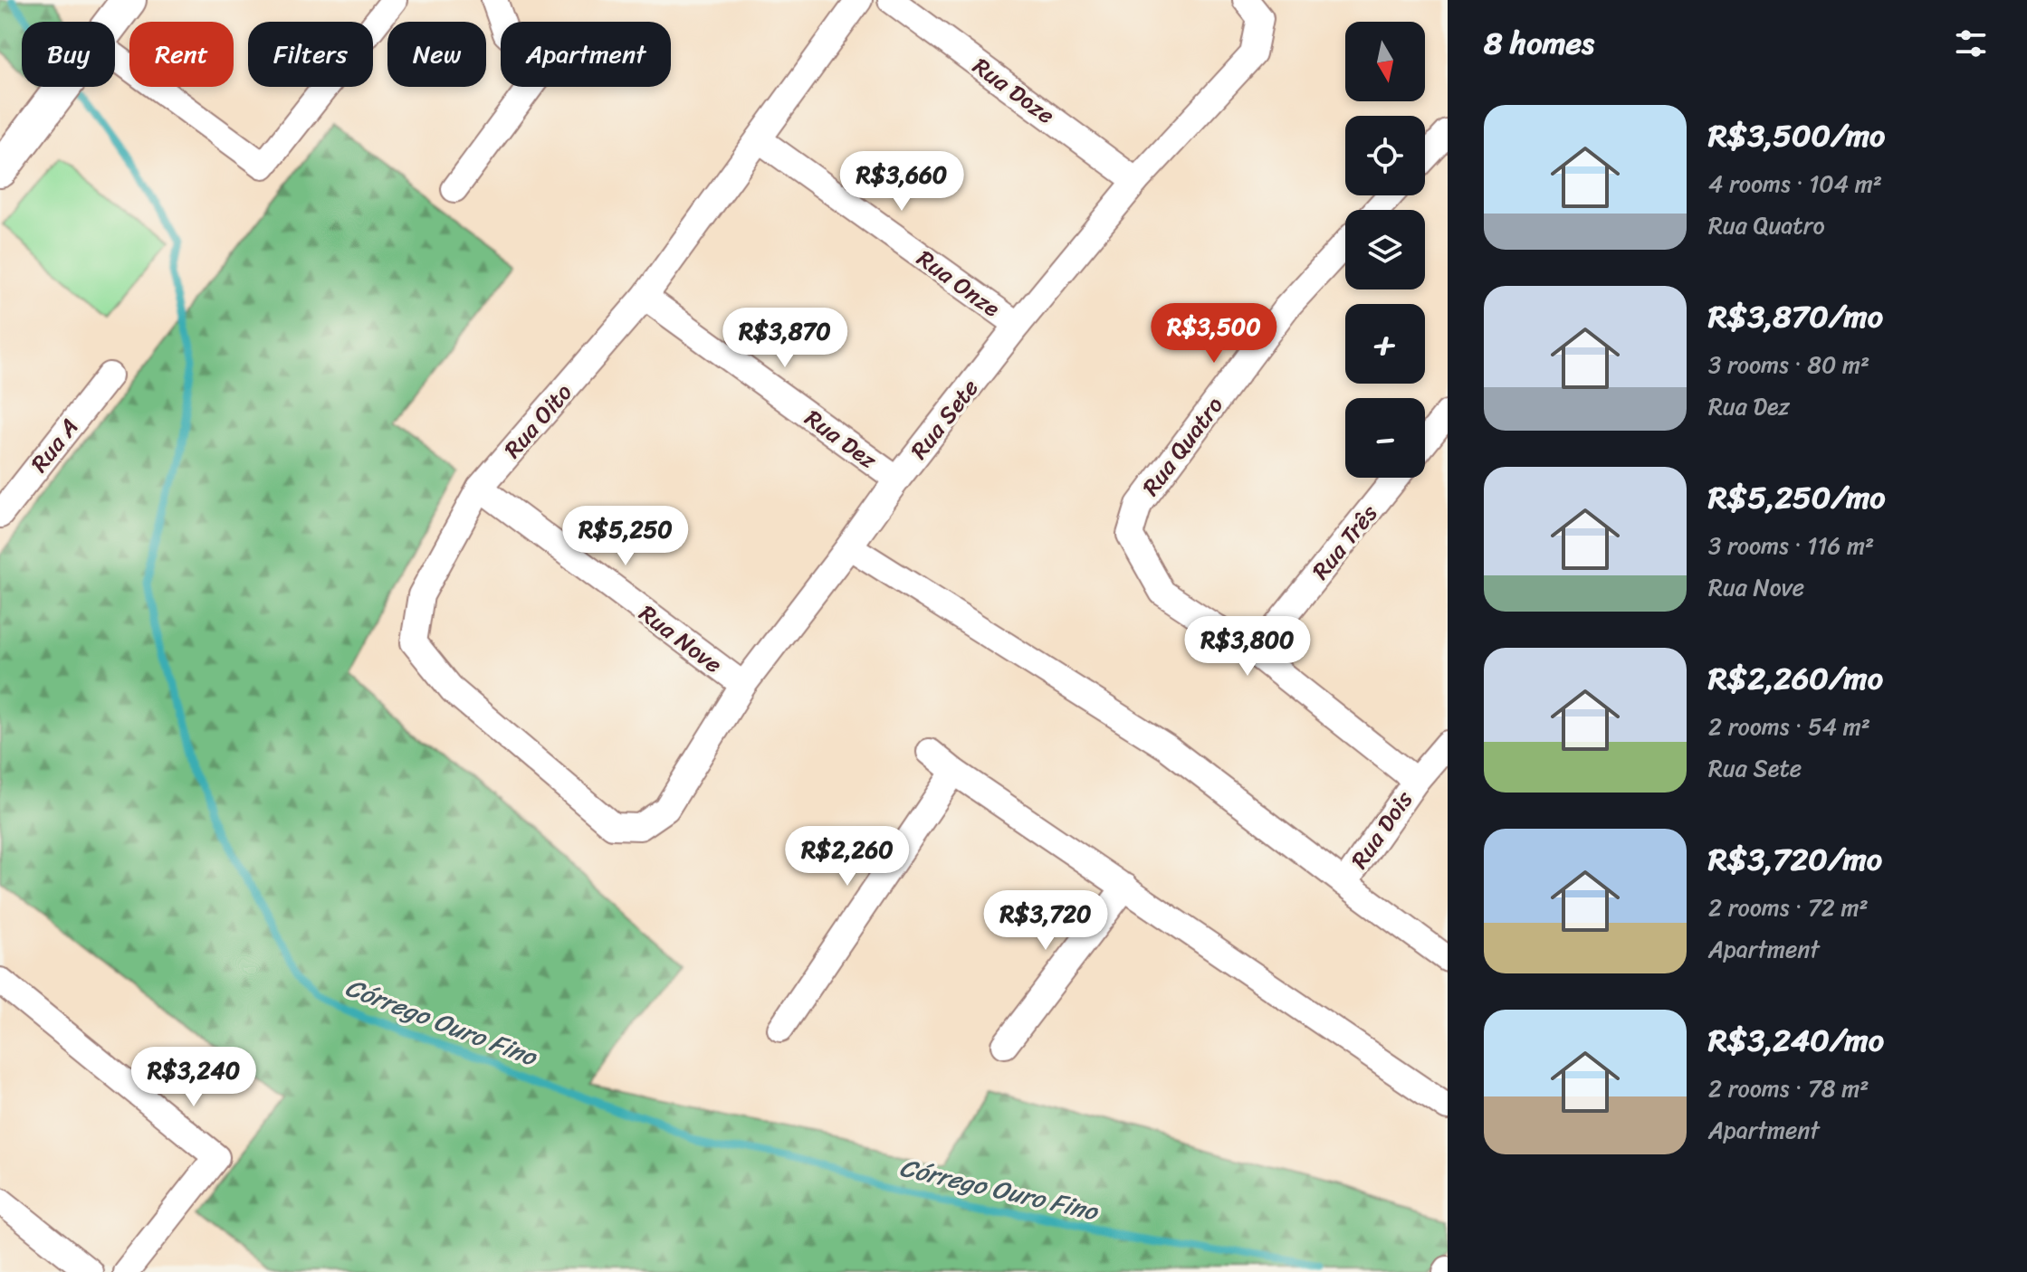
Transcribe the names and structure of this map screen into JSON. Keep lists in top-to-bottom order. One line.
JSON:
{"streets":{"street":["Rua Doze","Rua Onze","Rua Sete","Rua Oito","Rua Dez","Rua A","Rua Quatro","Rua Três","Rua Nove","Rua Dois"]},"crossings":[["Rua Doze","Rua Sete"],["Rua Onze","Rua Sete"],["Rua Onze","Rua Oito"],["Rua Sete","Rua Oito"],["Rua Sete","Rua Dez"],["Rua Sete","Rua Nove"],["Rua Oito","Rua Dez"],["Rua Oito","Rua Nove"],["Rua Quatro","Rua Três"]],"water":["Córrego Ouro Fino"],"north":"bottom","page":{"heading":"8 homes","map_buttons":["+","−"],"chip":["Buy","Rent","Filters","New","Apartment"],"list":[{"name":"R$3,500/mo","note":"4 rooms · 104 m² · Rua Quatro"},{"name":"R$3,870/mo","note":"3 rooms · 80 m² · Rua Dez"},{"name":"R$5,250/mo","note":"3 rooms · 116 m² · Rua Nove"},{"name":"R$2,260/mo","note":"2 rooms · 54 m² · Rua Sete"},{"name":"R$3,720/mo","note":"2 rooms · 72 m² · Apartment"},{"name":"R$3,240/mo","note":"2 rooms · 78 m² · Apartment"}],"price":["R$3,660","R$3,500","R$3,870","R$5,250","R$3,800","R$2,260","R$3,720","R$3,240"]}}
